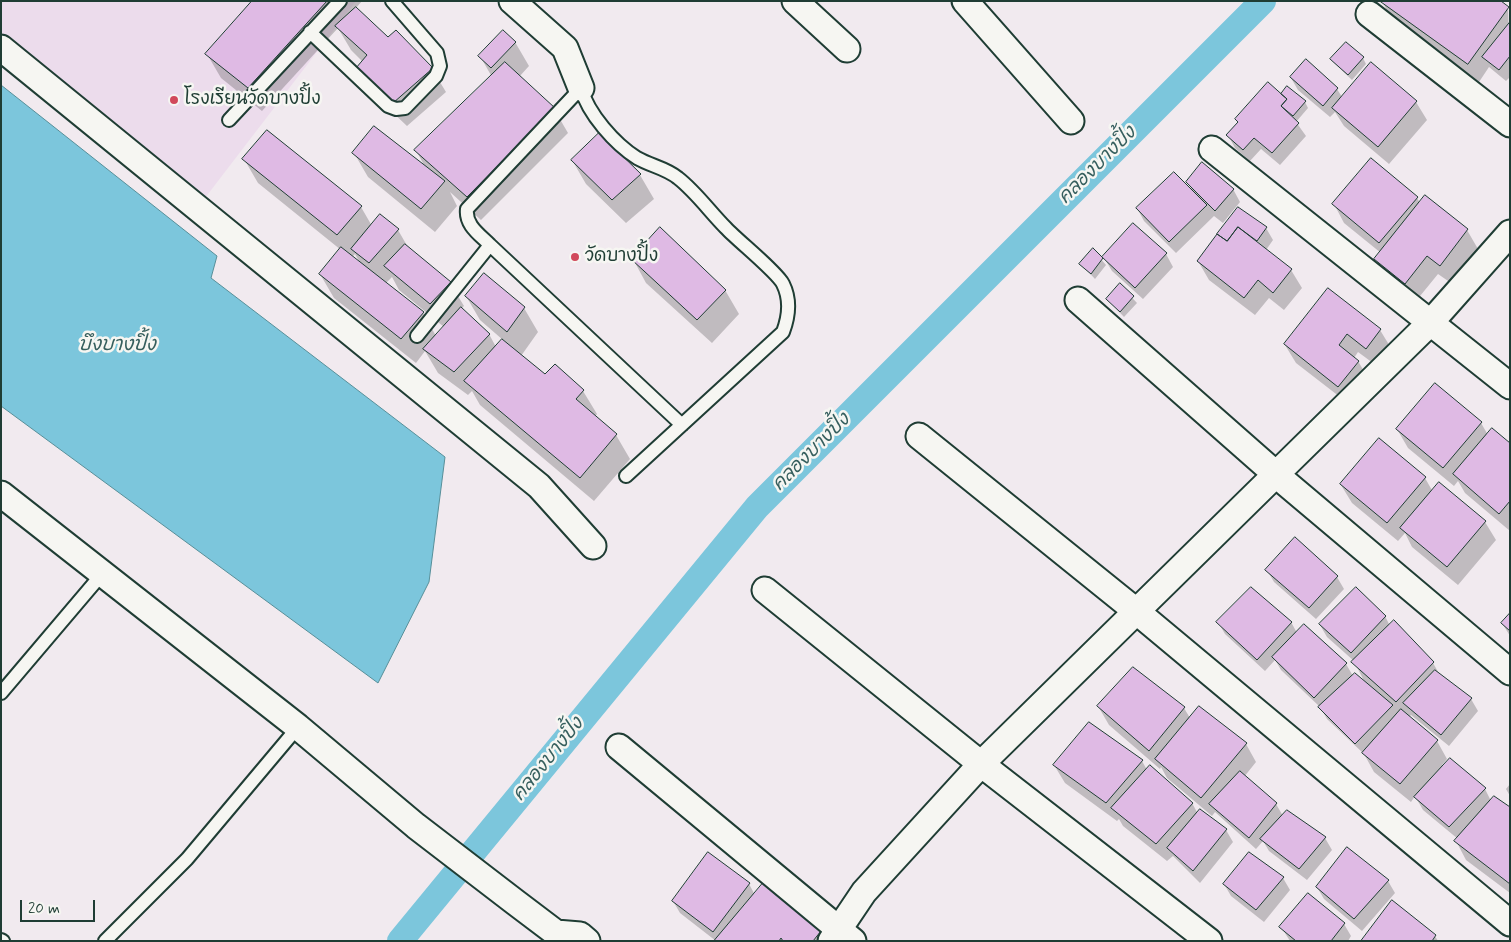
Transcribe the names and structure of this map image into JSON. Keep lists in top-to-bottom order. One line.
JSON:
{"water":["คลองบางปิ้ง","บึงบางปิ้ง"],"places":["โรงเรียนวัดบางปิ้ง","วัดบางปิ้ง"],"scale_bar":"20 m"}
